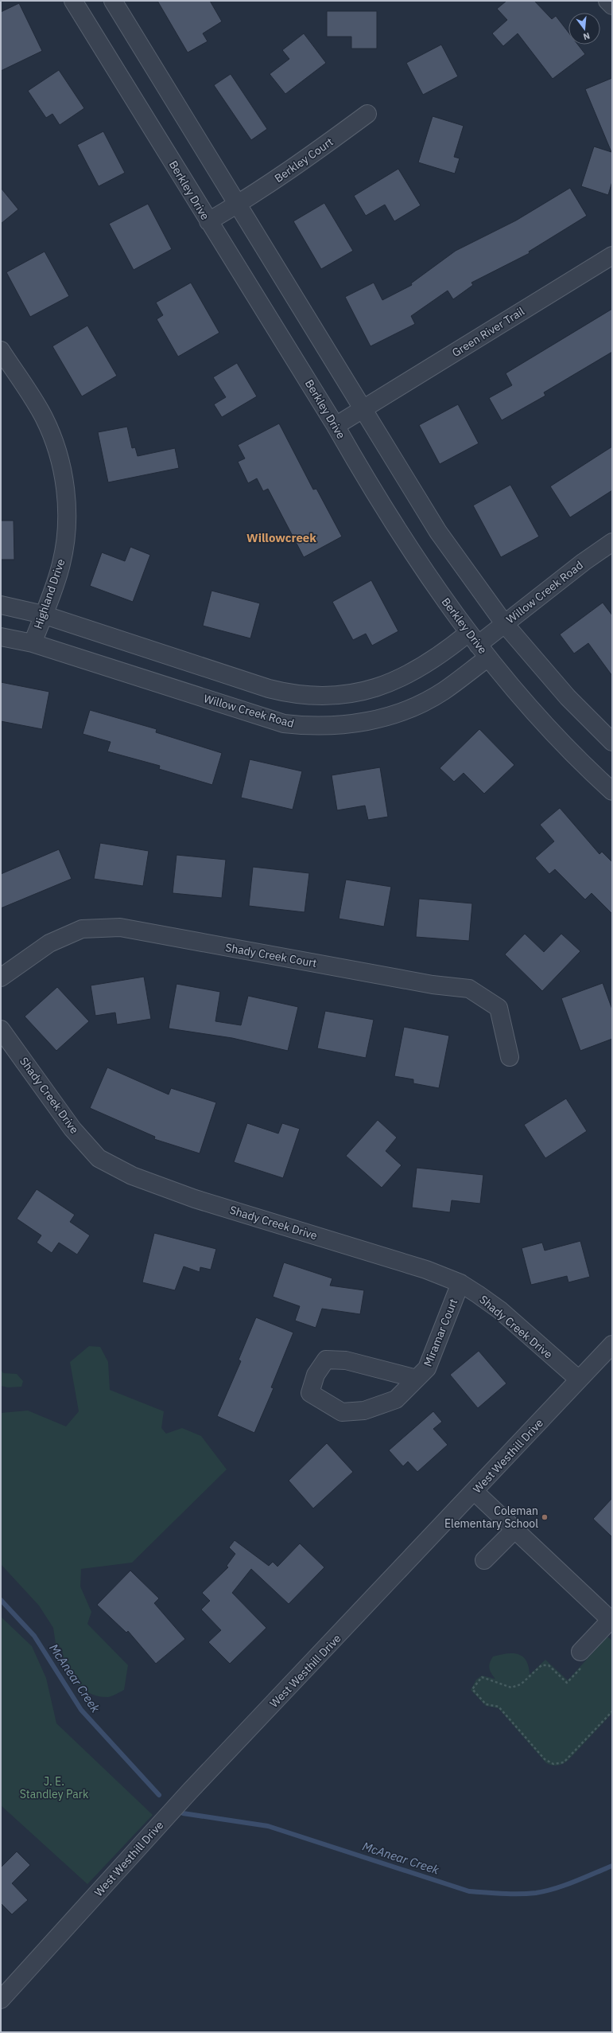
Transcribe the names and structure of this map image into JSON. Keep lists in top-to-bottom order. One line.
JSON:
{"streets":{"street":["Berkley Court","Berkley Drive","Green River Trail","Willow Creek Road","Highland Drive","Shady Creek Court","Shady Creek Drive","Miramar Court","West Westhill Drive"]},"crossings":[["Berkley Court","Berkley Drive"],["Berkley Drive","Green River Trail"],["Berkley Drive","Willow Creek Road"],["Willow Creek Road","Highland Drive"],["Shady Creek Drive","Miramar Court"],["Shady Creek Drive","West Westhill Drive"]],"districts":["Willowcreek"],"water":["McAnear Creek"],"parks":["J. E. Standley Park"],"places":["Coleman Elementary School"],"north":"bottom"}
